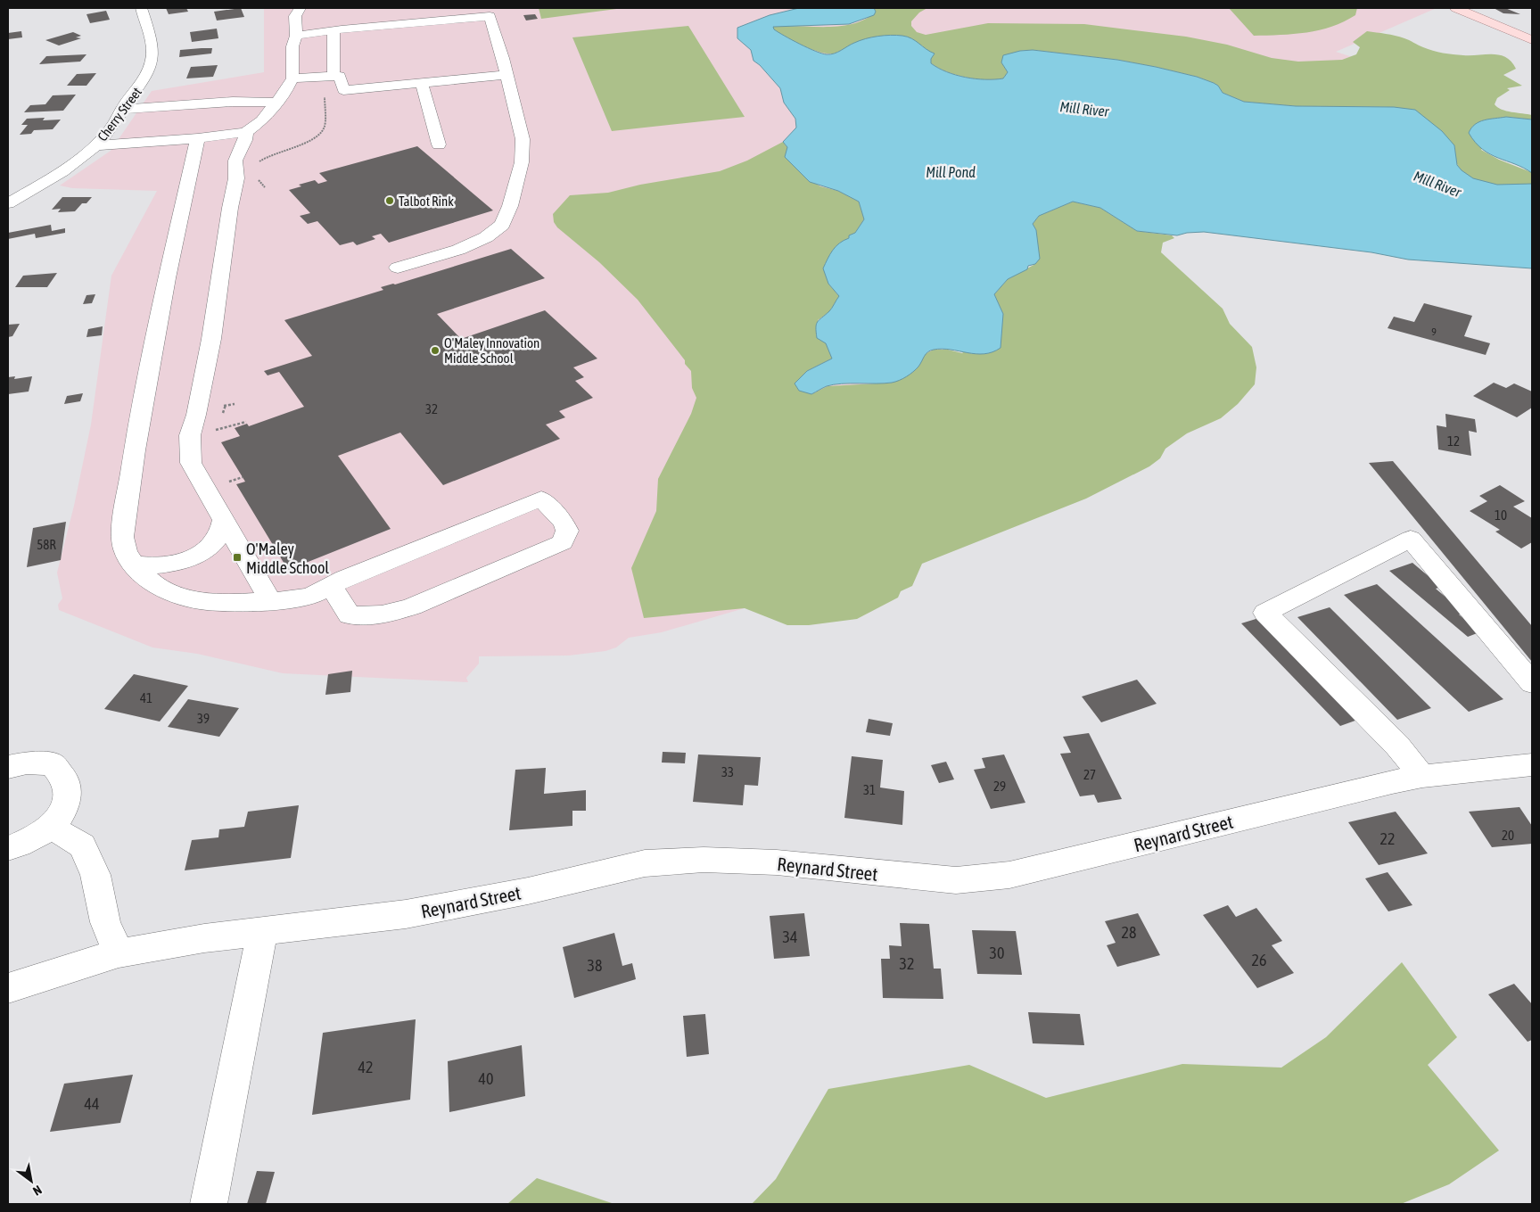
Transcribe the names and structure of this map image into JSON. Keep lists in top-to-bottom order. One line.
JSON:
{"streets":{"street":["Cherry Street","Reynard Street"]},"water":["Mill River","Mill Pond"],"places":{"other":["Talbot Rink","O'Maley Innovation Middle School"],"transit":["O'Maley Middle School"]},"house_numbers":["9","32","12","10","58R","41","39","33","27","29","31","20","22","28","34","30","26","32","38","42","40","44"],"north":"bottom right"}
